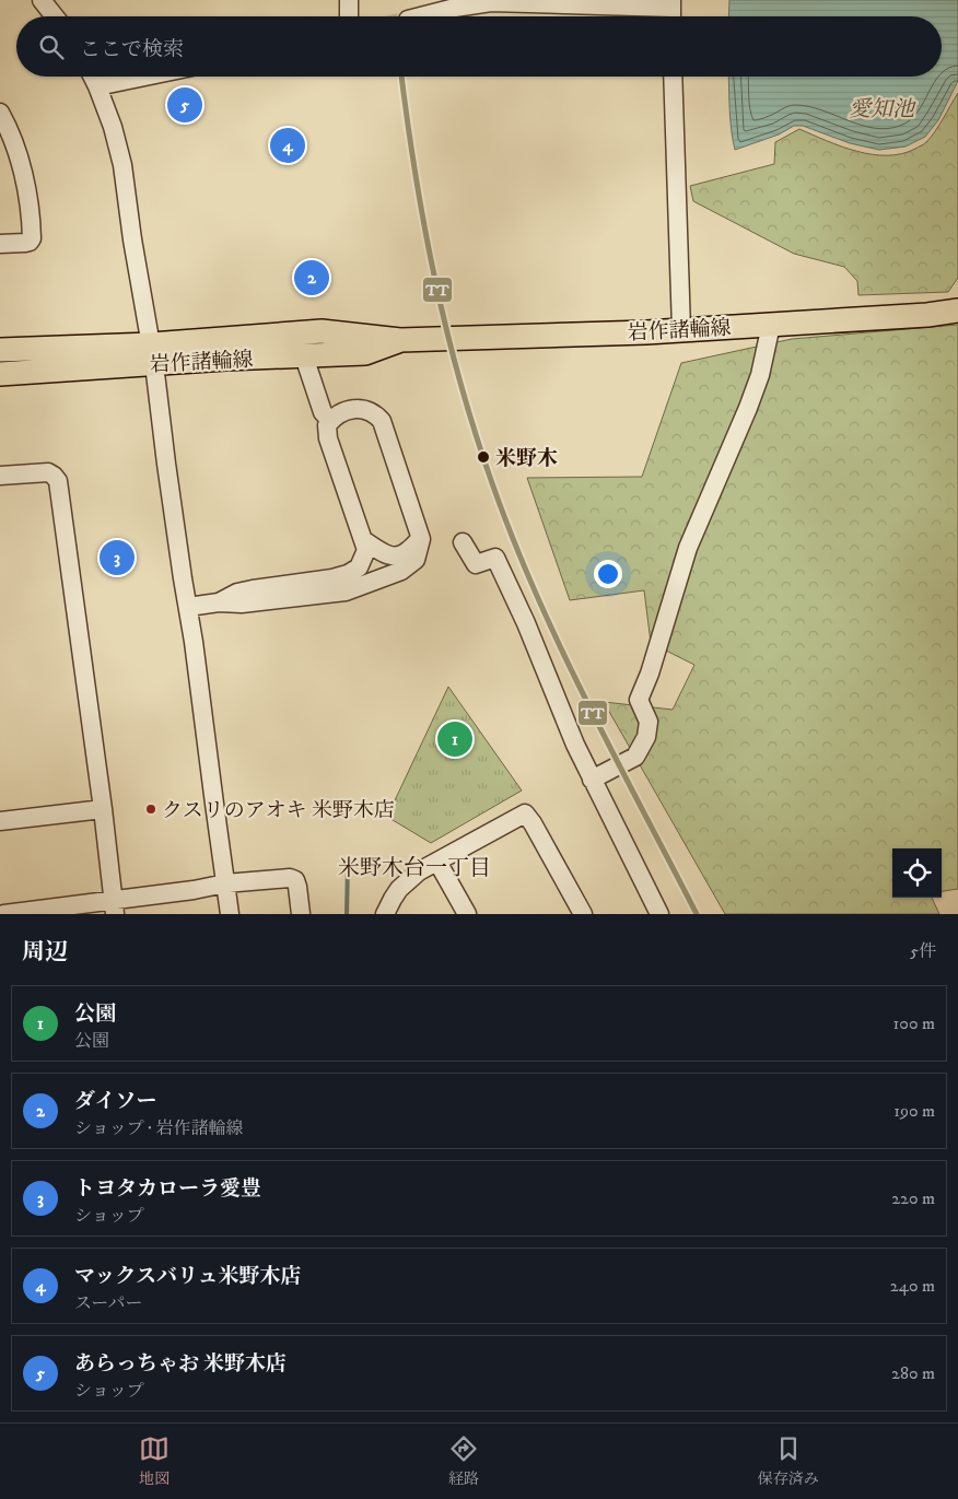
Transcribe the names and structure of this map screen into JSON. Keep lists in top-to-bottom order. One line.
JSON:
{"streets":{"main road":["岩作諸輪線"]},"districts":["米野木台一丁目"],"water":["愛知池"],"places":["米野木","クスリのアオキ 米野木店"],"lines":["transit line TT"],"page":{"search":"ここで検索","pins":["5","4","2","3","1"],"heading":["周辺","5件"],"list":[{"mark":"1","name":"公園","note":"公園","value":"100 m"},{"mark":"2","name":"ダイソー","note":"ショップ · 岩作諸輪線","value":"190 m"},{"mark":"3","name":"トヨタカローラ愛豊","note":"ショップ","value":"220 m"},{"mark":"4","name":"マックスバリュ米野木店","note":"スーパー","value":"240 m"},{"mark":"5","name":"あらっちゃお 米野木店","note":"ショップ","value":"280 m"}],"nav":["地図","経路","保存済み"]}}
